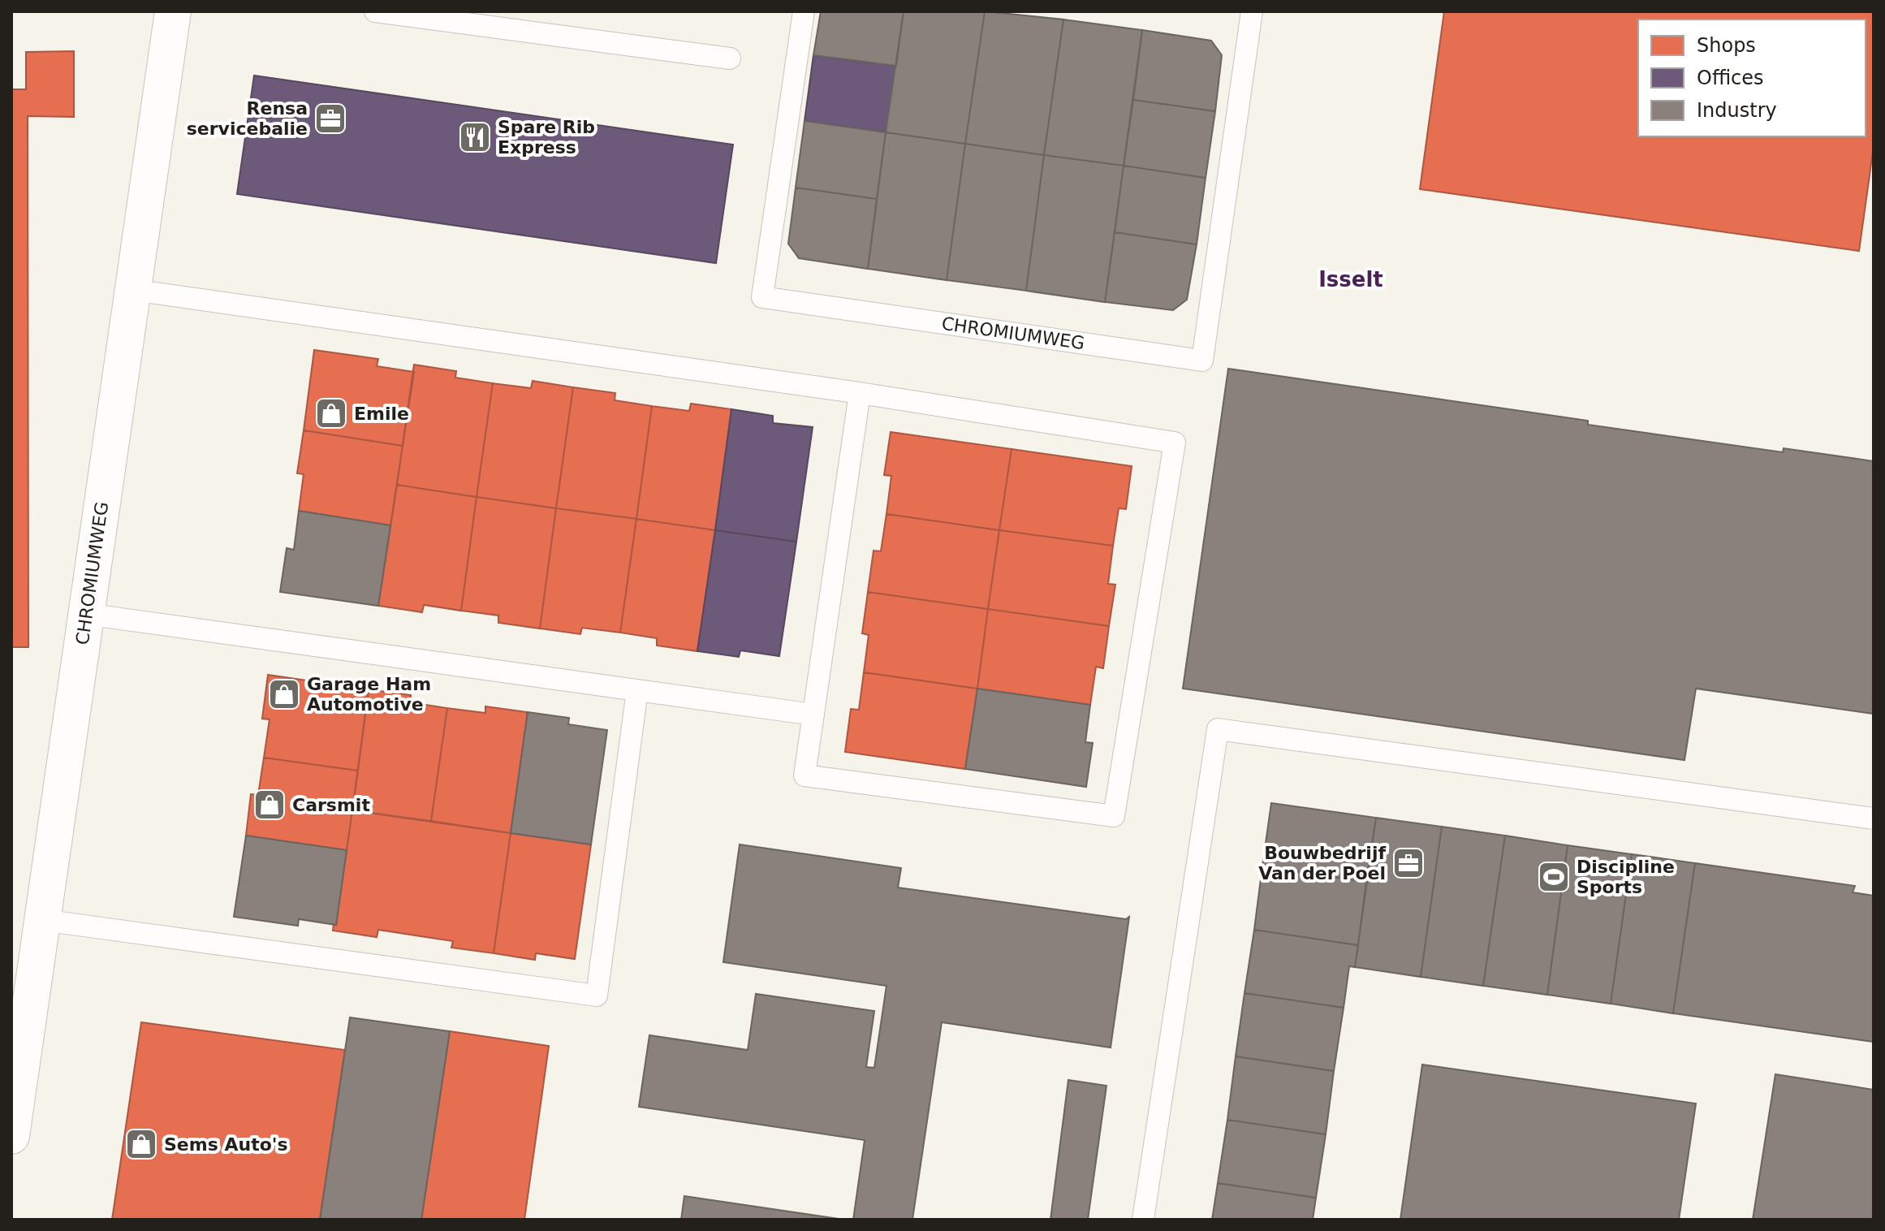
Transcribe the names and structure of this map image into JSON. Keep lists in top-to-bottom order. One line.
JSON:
{"streets":{"street":["CHROMIUMWEG"]},"districts":["Isselt"],"places":{"office":["Rensa servicebalie","Bouwbedrijf Van der Poel"],"restaurant":["Spare Rib Express"],"shop":["Emile","Garage Ham Automotive","Carsmit","Sems Auto's"],"sports":["Discipline Sports"]},"legend":["Shops","Offices","Industry"]}
